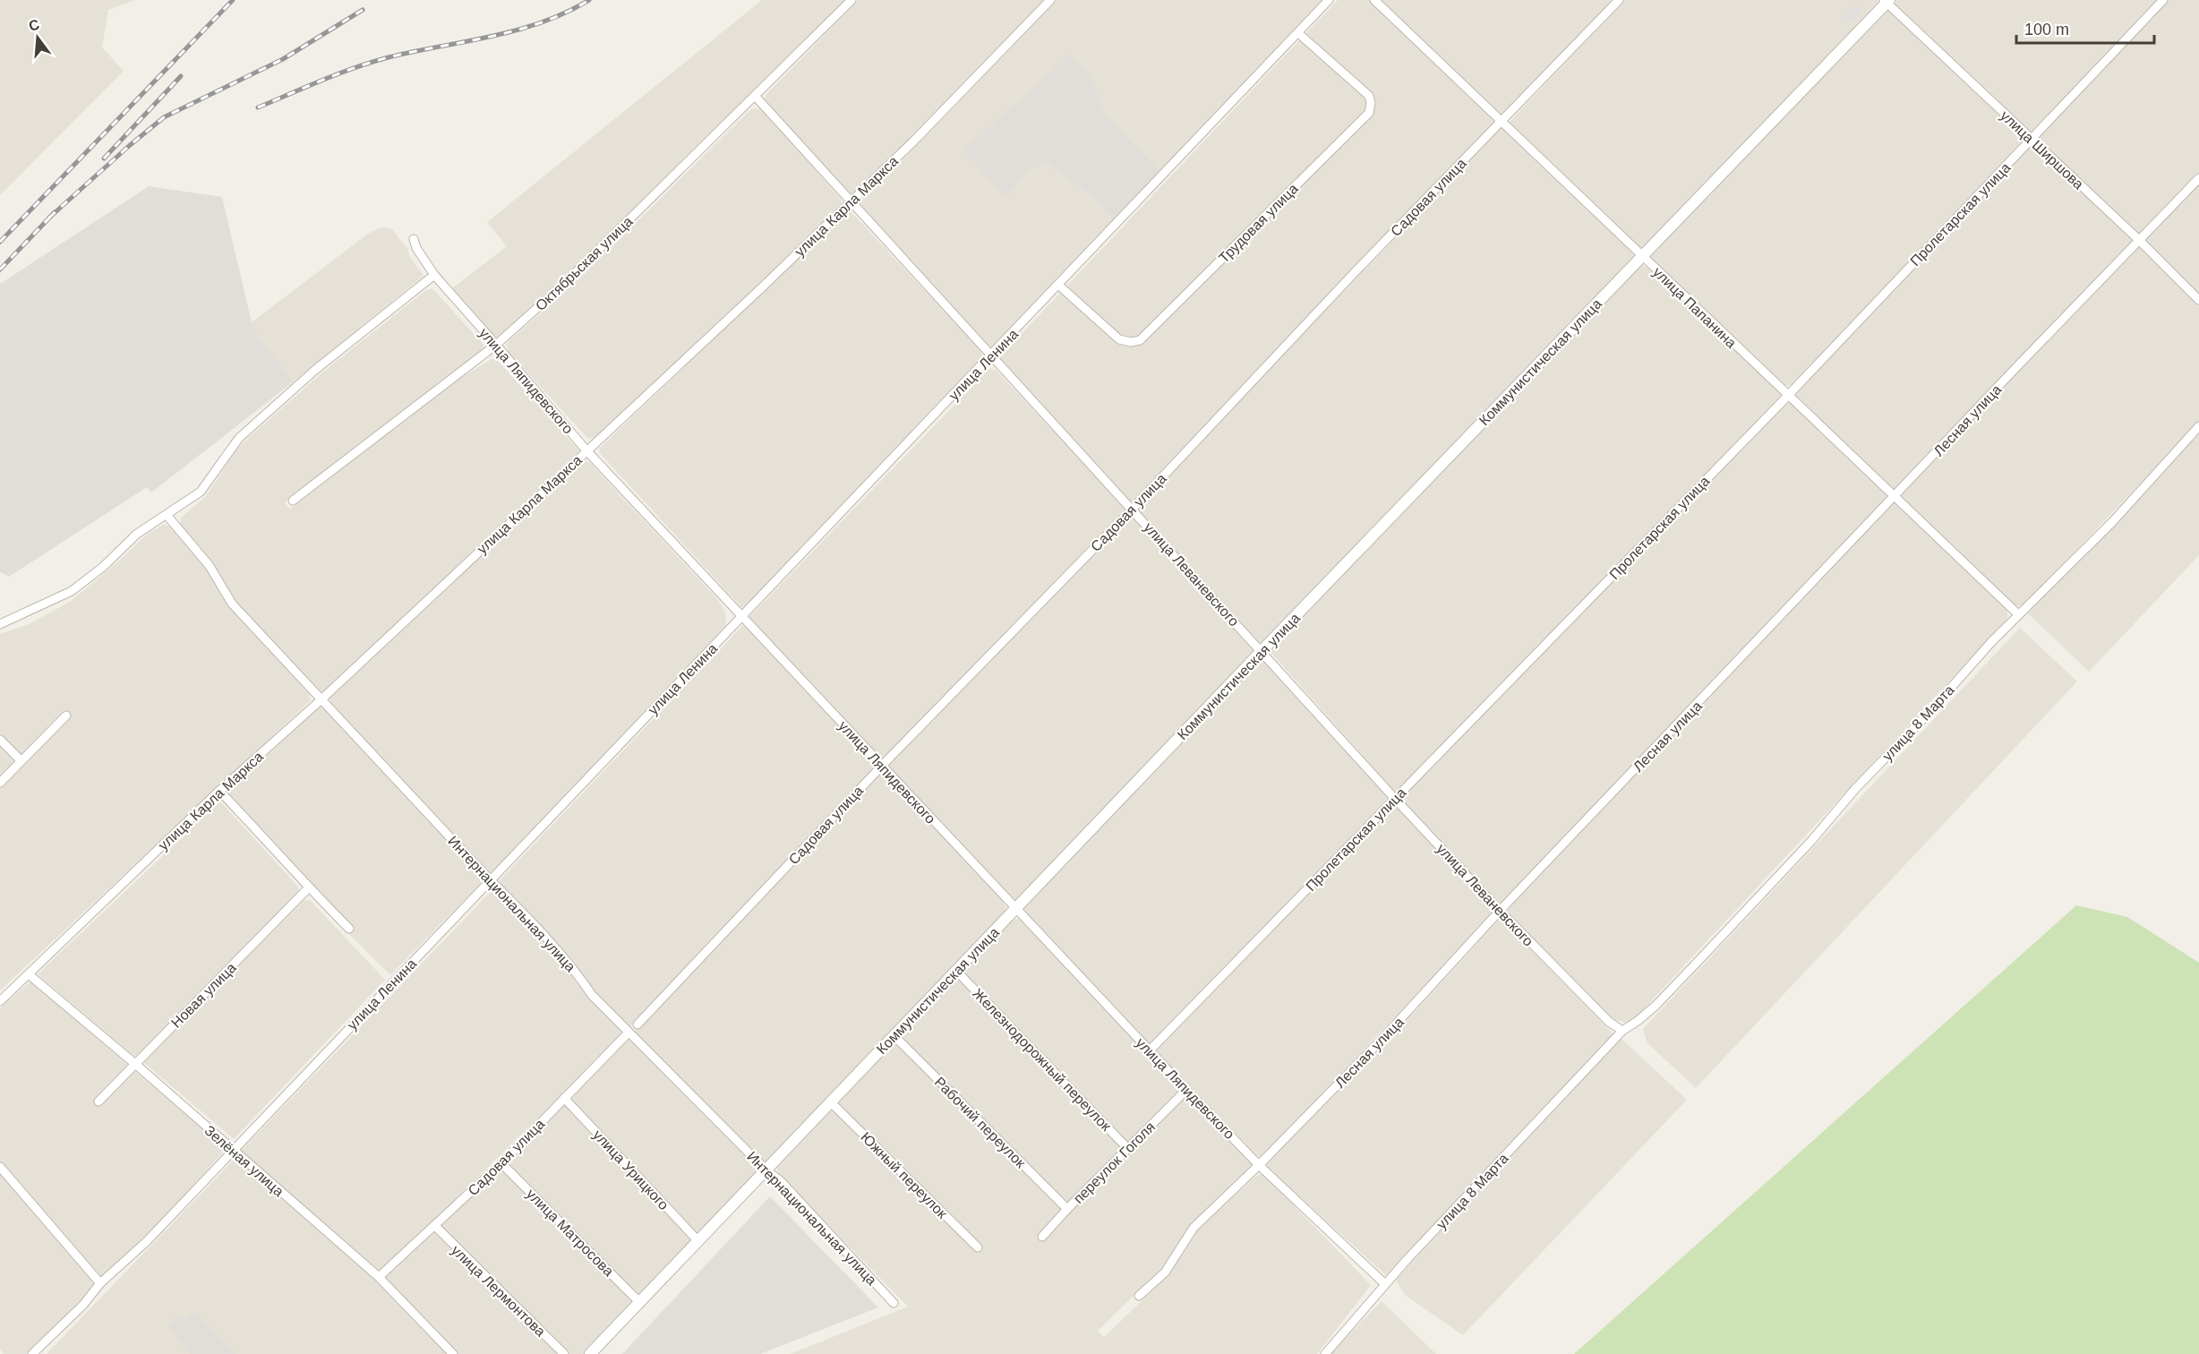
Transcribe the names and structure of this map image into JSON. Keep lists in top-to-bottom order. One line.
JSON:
{"streets":{"street":["улица Ширшова","Садовая улица","улица Карла Маркса","Пролетарская улица","Трудовая улица","Октябрьская улица","улица Папанина","Коммунистическая улица","улица Ленина","улица Ляпидевского","Лесная улица","улица Леваневского","улица 8 Марта","Интернациональная улица","Новая улица","Железнодорожный переулок","Рабочий переулок","Зелёная улица","переулок Гоголя","улица Урицкого","Южный переулок","улица Матросова","улица Лермонтова"]},"crossings":[["улица Ширшова","Пролетарская улица"],["улица Ширшова","Коммунистическая улица"],["улица Ширшова","Лесная улица"],["Садовая улица","улица Папанина"],["Садовая улица","улица Ляпидевского"],["Садовая улица","улица Леваневского"],["Садовая улица","Интернациональная улица"],["Садовая улица","Зелёная улица"],["Садовая улица","улица Урицкого"],["Садовая улица","улица Матросова"],["Садовая улица","улица Лермонтова"],["улица Карла Маркса","улица Ляпидевского"],["улица Карла Маркса","улица Леваневского"],["улица Карла Маркса","Интернациональная улица"],["улица Карла Маркса","Зелёная улица"],["Пролетарская улица","улица Папанина"],["Пролетарская улица","улица Ляпидевского"],["Пролетарская улица","улица Леваневского"],["Трудовая улица","улица Ленина"],["Октябрьская улица","улица Ляпидевского"],["Октябрьская улица","улица Леваневского"],["улица Папанина","Коммунистическая улица"],["улица Папанина","Лесная улица"],["улица Папанина","улица 8 Марта"],["Коммунистическая улица","улица Ляпидевского"],["Коммунистическая улица","улица Леваневского"],["Коммунистическая улица","Интернациональная улица"],["Коммунистическая улица","Железнодорожный переулок"],["Коммунистическая улица","Рабочий переулок"],["Коммунистическая улица","улица Урицкого"],["Коммунистическая улица","Южный переулок"],["Коммунистическая улица","улица Матросова"],["улица Ленина","улица Ляпидевского"],["улица Ленина","улица Леваневского"],["улица Ленина","Интернациональная улица"],["улица Ленина","Зелёная улица"],["улица Ляпидевского","Лесная улица"],["улица Ляпидевского","улица 8 Марта"],["улица Ляпидевского","переулок Гоголя"],["Лесная улица","улица Леваневского"],["улица Леваневского","улица 8 Марта"],["Новая улица","Зелёная улица"],["Железнодорожный переулок","переулок Гоголя"],["Рабочий переулок","переулок Гоголя"]],"scale_bar":"100 m","north":"top"}
